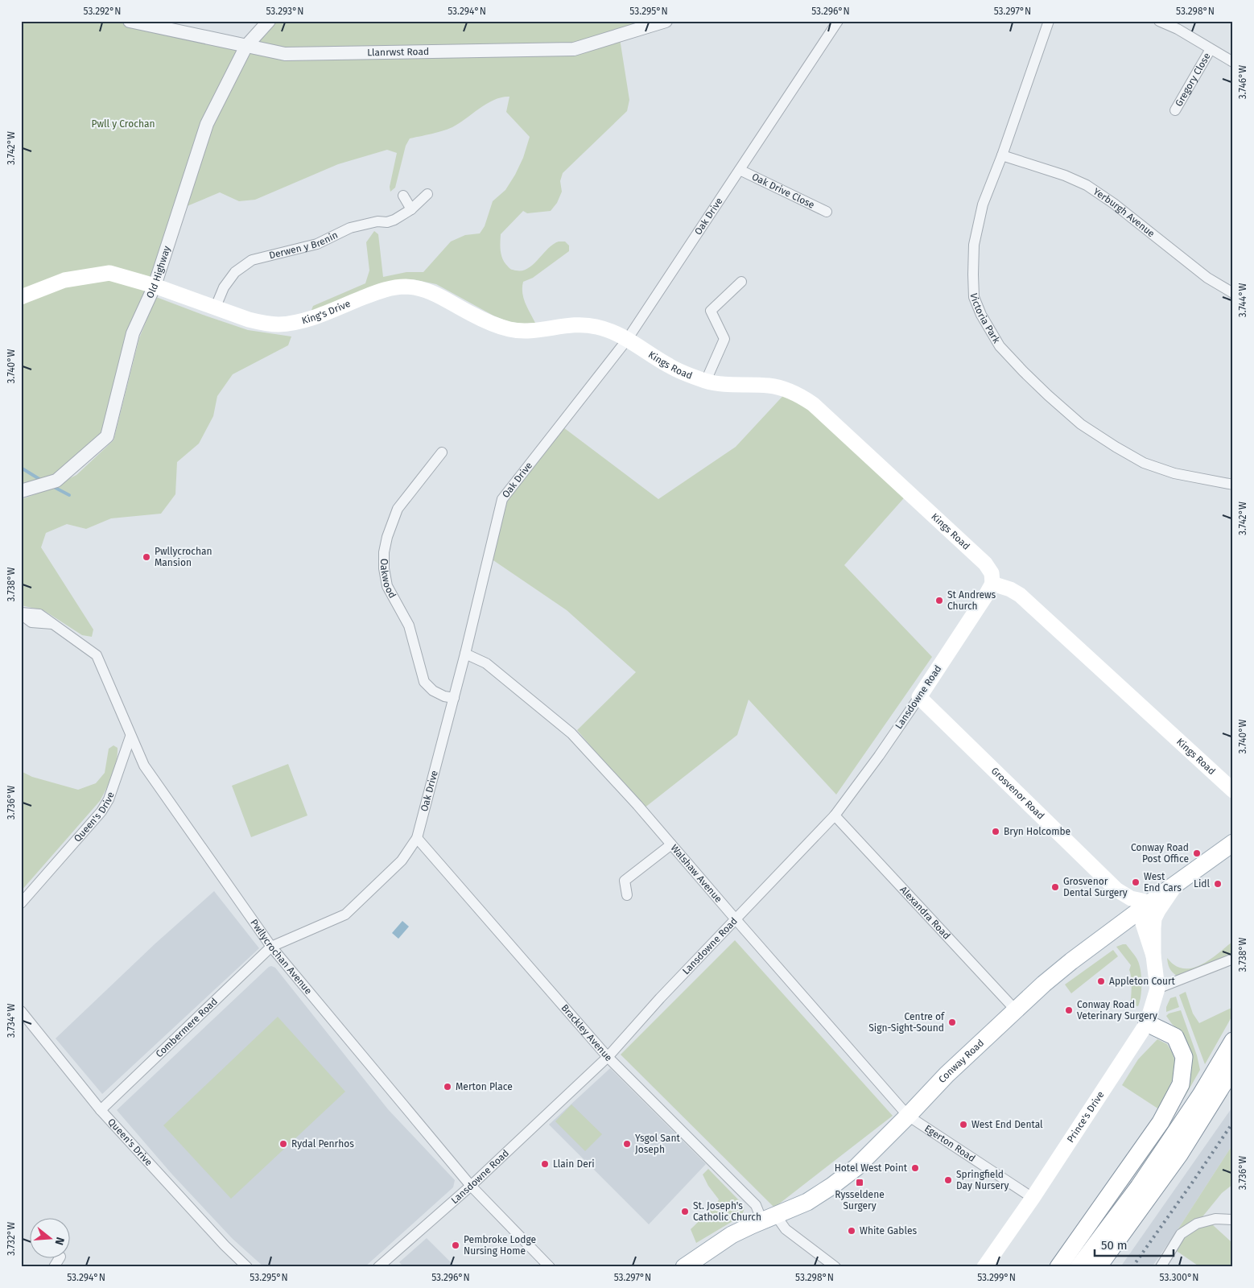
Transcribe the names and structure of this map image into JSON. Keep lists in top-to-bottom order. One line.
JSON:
{"streets":{"main road":["King's Drive","Kings Road","Lansdowne Road","Grosvenor Road","Conway Road","Prince's Drive"],"street":["Llanrwst Road","Gregory Close","Oak Drive Close","Yerburgh Avenue","Oak Drive","Derwen y Brenin","Old Highway","Victoria Park","Oakwood","Queen's Drive","Walshaw Avenue","Alexandra Road","Pwllycrochan Avenue","Combermere Road","Brackley Avenue","Egerton Road"]},"crossings":[["Llanrwst Road","Old Highway"],["Oak Drive Close","Oak Drive"],["Yerburgh Avenue","Victoria Park"],["Oak Drive","King's Drive"],["Oak Drive","Kings Road"],["Oak Drive","Oakwood"],["Oak Drive","Walshaw Avenue"],["Oak Drive","Pwllycrochan Avenue"],["Oak Drive","Combermere Road"],["Oak Drive","Brackley Avenue"],["Derwen y Brenin","King's Drive"],["Old Highway","King's Drive"],["King's Drive","Kings Road"],["Kings Road","Lansdowne Road"],["Lansdowne Road","Grosvenor Road"],["Lansdowne Road","Walshaw Avenue"],["Lansdowne Road","Alexandra Road"],["Lansdowne Road","Pwllycrochan Avenue"],["Lansdowne Road","Brackley Avenue"],["Grosvenor Road","Conway Road"],["Grosvenor Road","Prince's Drive"],["Queen's Drive","Pwllycrochan Avenue"],["Queen's Drive","Combermere Road"],["Walshaw Avenue","Conway Road"],["Walshaw Avenue","Egerton Road"],["Alexandra Road","Conway Road"],["Pwllycrochan Avenue","Combermere Road"],["Brackley Avenue","Conway Road"],["Conway Road","Prince's Drive"],["Conway Road","Egerton Road"],["Prince's Drive","Egerton Road"]],"parks":["Pwll y Crochan"],"places":{"other":["Pwllycrochan Mansion","St Andrews Church","Bryn Holcombe","Conway Road Post Office","West End Cars","Lidl","Grosvenor Dental Surgery","Appleton Court","Conway Road Veterinary Surgery","Centre of Sign-Sight-Sound","Merton Place","West End Dental","Rydal Penrhos","Ysgol Sant Joseph","Llain Deri","Hotel West Point","Springfield Day Nursery","St. Joseph's Catholic Church","White Gables","Pembroke Lodge Nursing Home"],"transit":["Rysseldene Surgery"]},"scale_bar":"50 m","north":"right","coordinates":["53.292°N","53.293°N","53.294°N","53.295°N","53.296°N","53.297°N","53.298°N","3.746°W","3.742°W","3.744°W","3.740°W","3.738°W","3.736°W","3.734°W","3.732°W","53.299°N","53.300°N"]}
